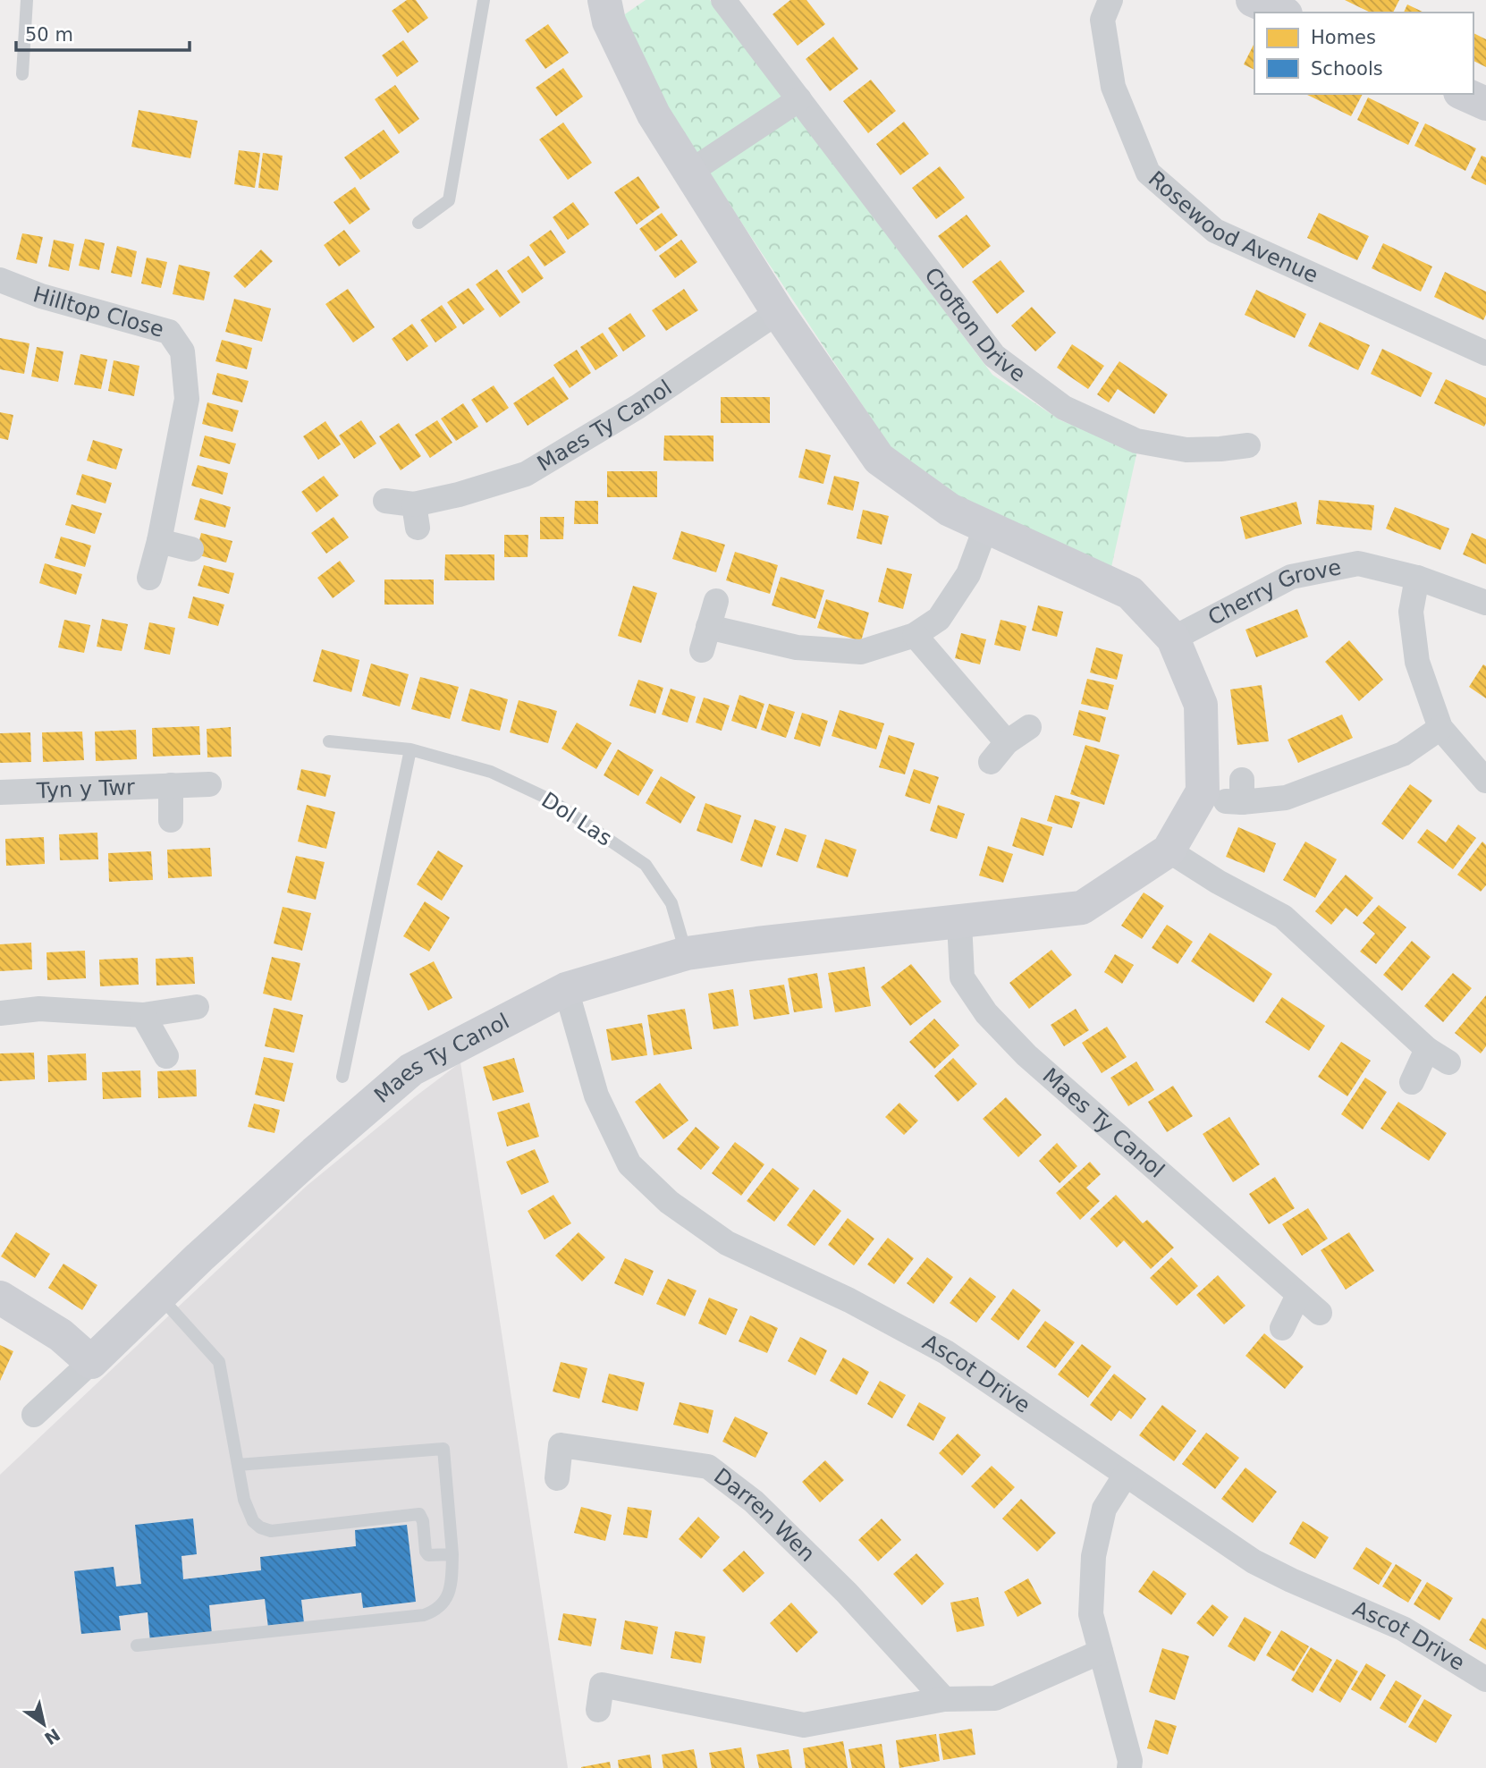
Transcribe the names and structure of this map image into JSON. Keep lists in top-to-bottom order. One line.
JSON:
{"streets":{"street":["Rosewood Avenue","Hilltop Close","Crofton Drive","Maes Ty Canol","Cherry Grove","Tyn y Twr","Ascot Drive","Darren Wen"],"lane":["Dol Las"]},"crossings":[["Maes Ty Canol","Cherry Grove"],["Maes Ty Canol","Dol Las"],["Maes Ty Canol","Ascot Drive"]],"legend":["Homes","Schools"],"scale_bar":"50 m","north":"bottom right"}
